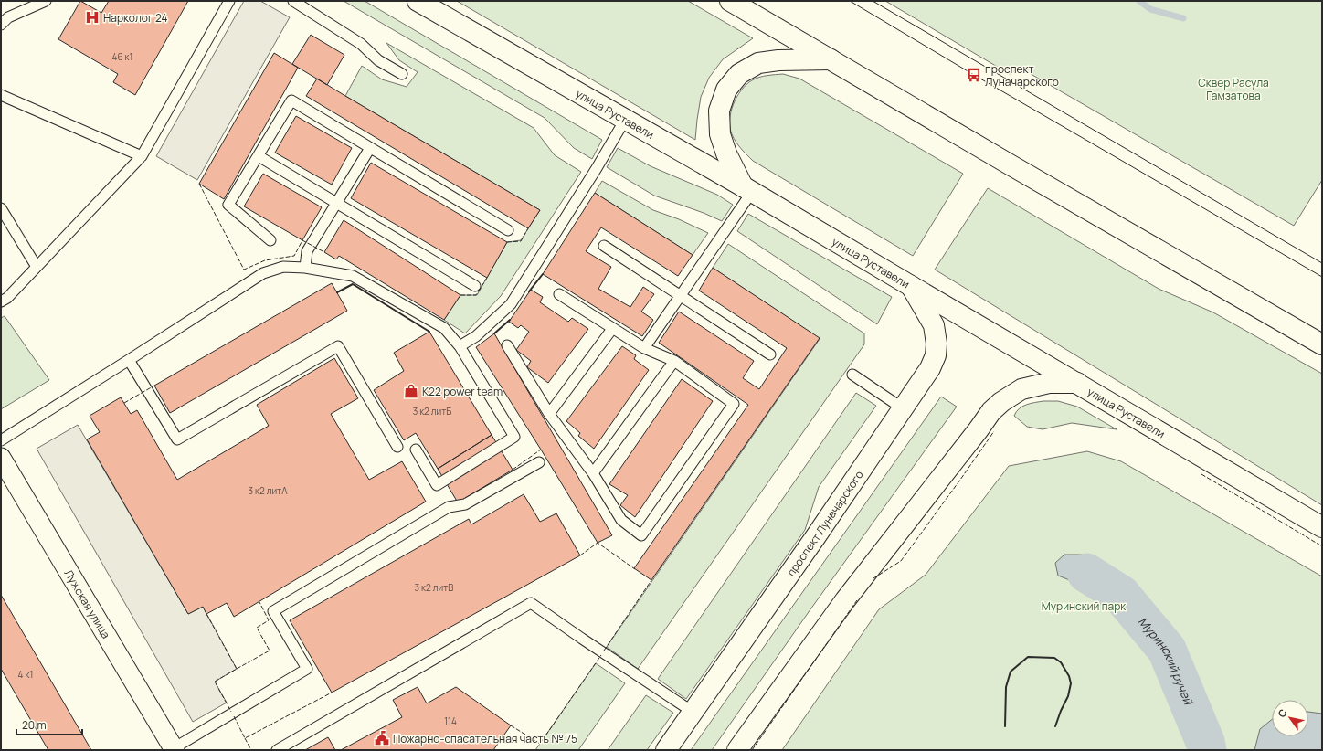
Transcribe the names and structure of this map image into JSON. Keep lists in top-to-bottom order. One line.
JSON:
{"streets":{"main road":["улица Руставели","проспект Луначарского"],"street":["Лужская улица"]},"crossings":[["улица Руставели","проспект Луначарского"]],"water":["Муринский ручей"],"parks":["Сквер Расула Гамзатова","Муринский парк"],"places":{"hospital":["Нарколог 24"],"bus stop":["проспект Луначарского"],"shop":["K22 power team"],"public building":["Пожарно-спасательная часть № 75"]},"house_numbers":["46 к1","3 к2 литБ","3 к2 литА","3 к2 литВ","4 к1","114"],"scale_bar":"20 m","north":"top left"}
